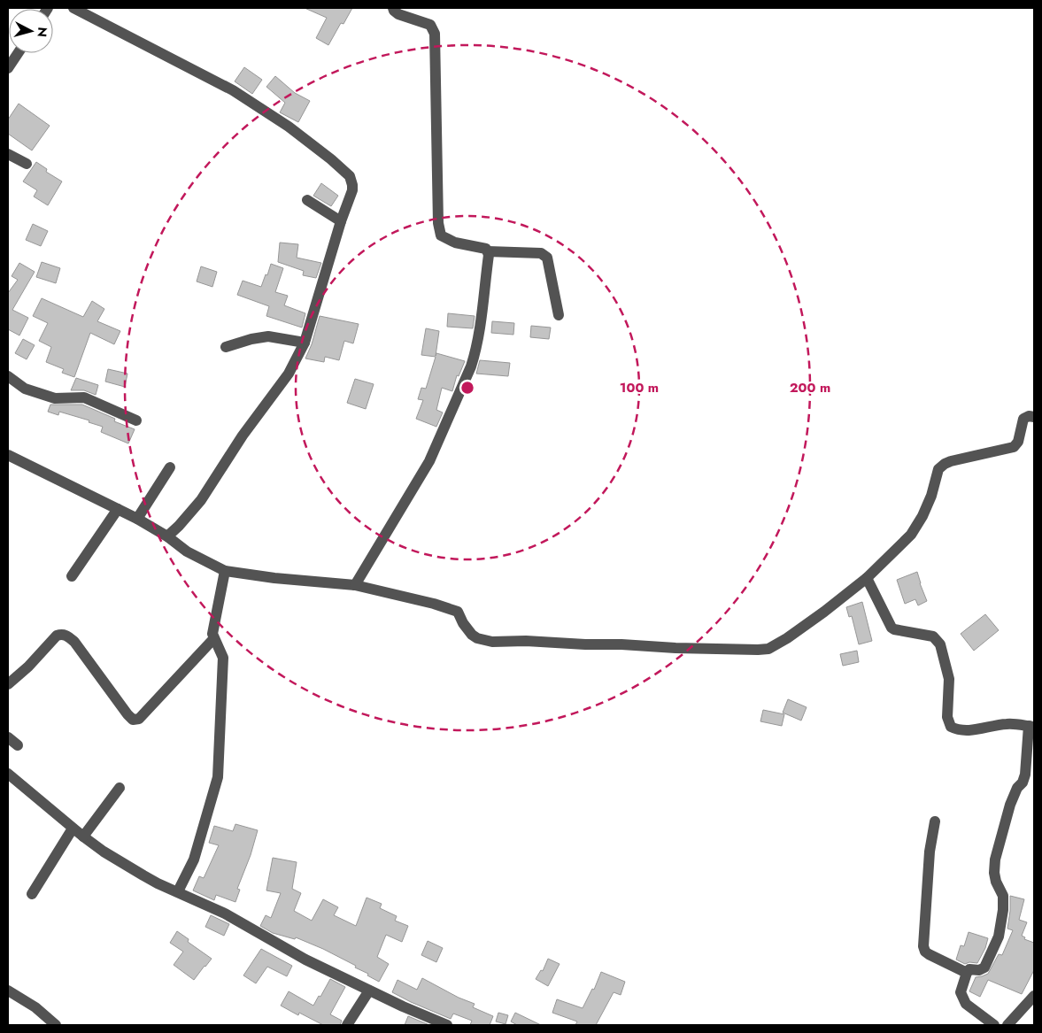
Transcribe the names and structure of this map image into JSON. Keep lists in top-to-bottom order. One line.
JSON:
{"north":"right","rings":["100 m","200 m"]}
